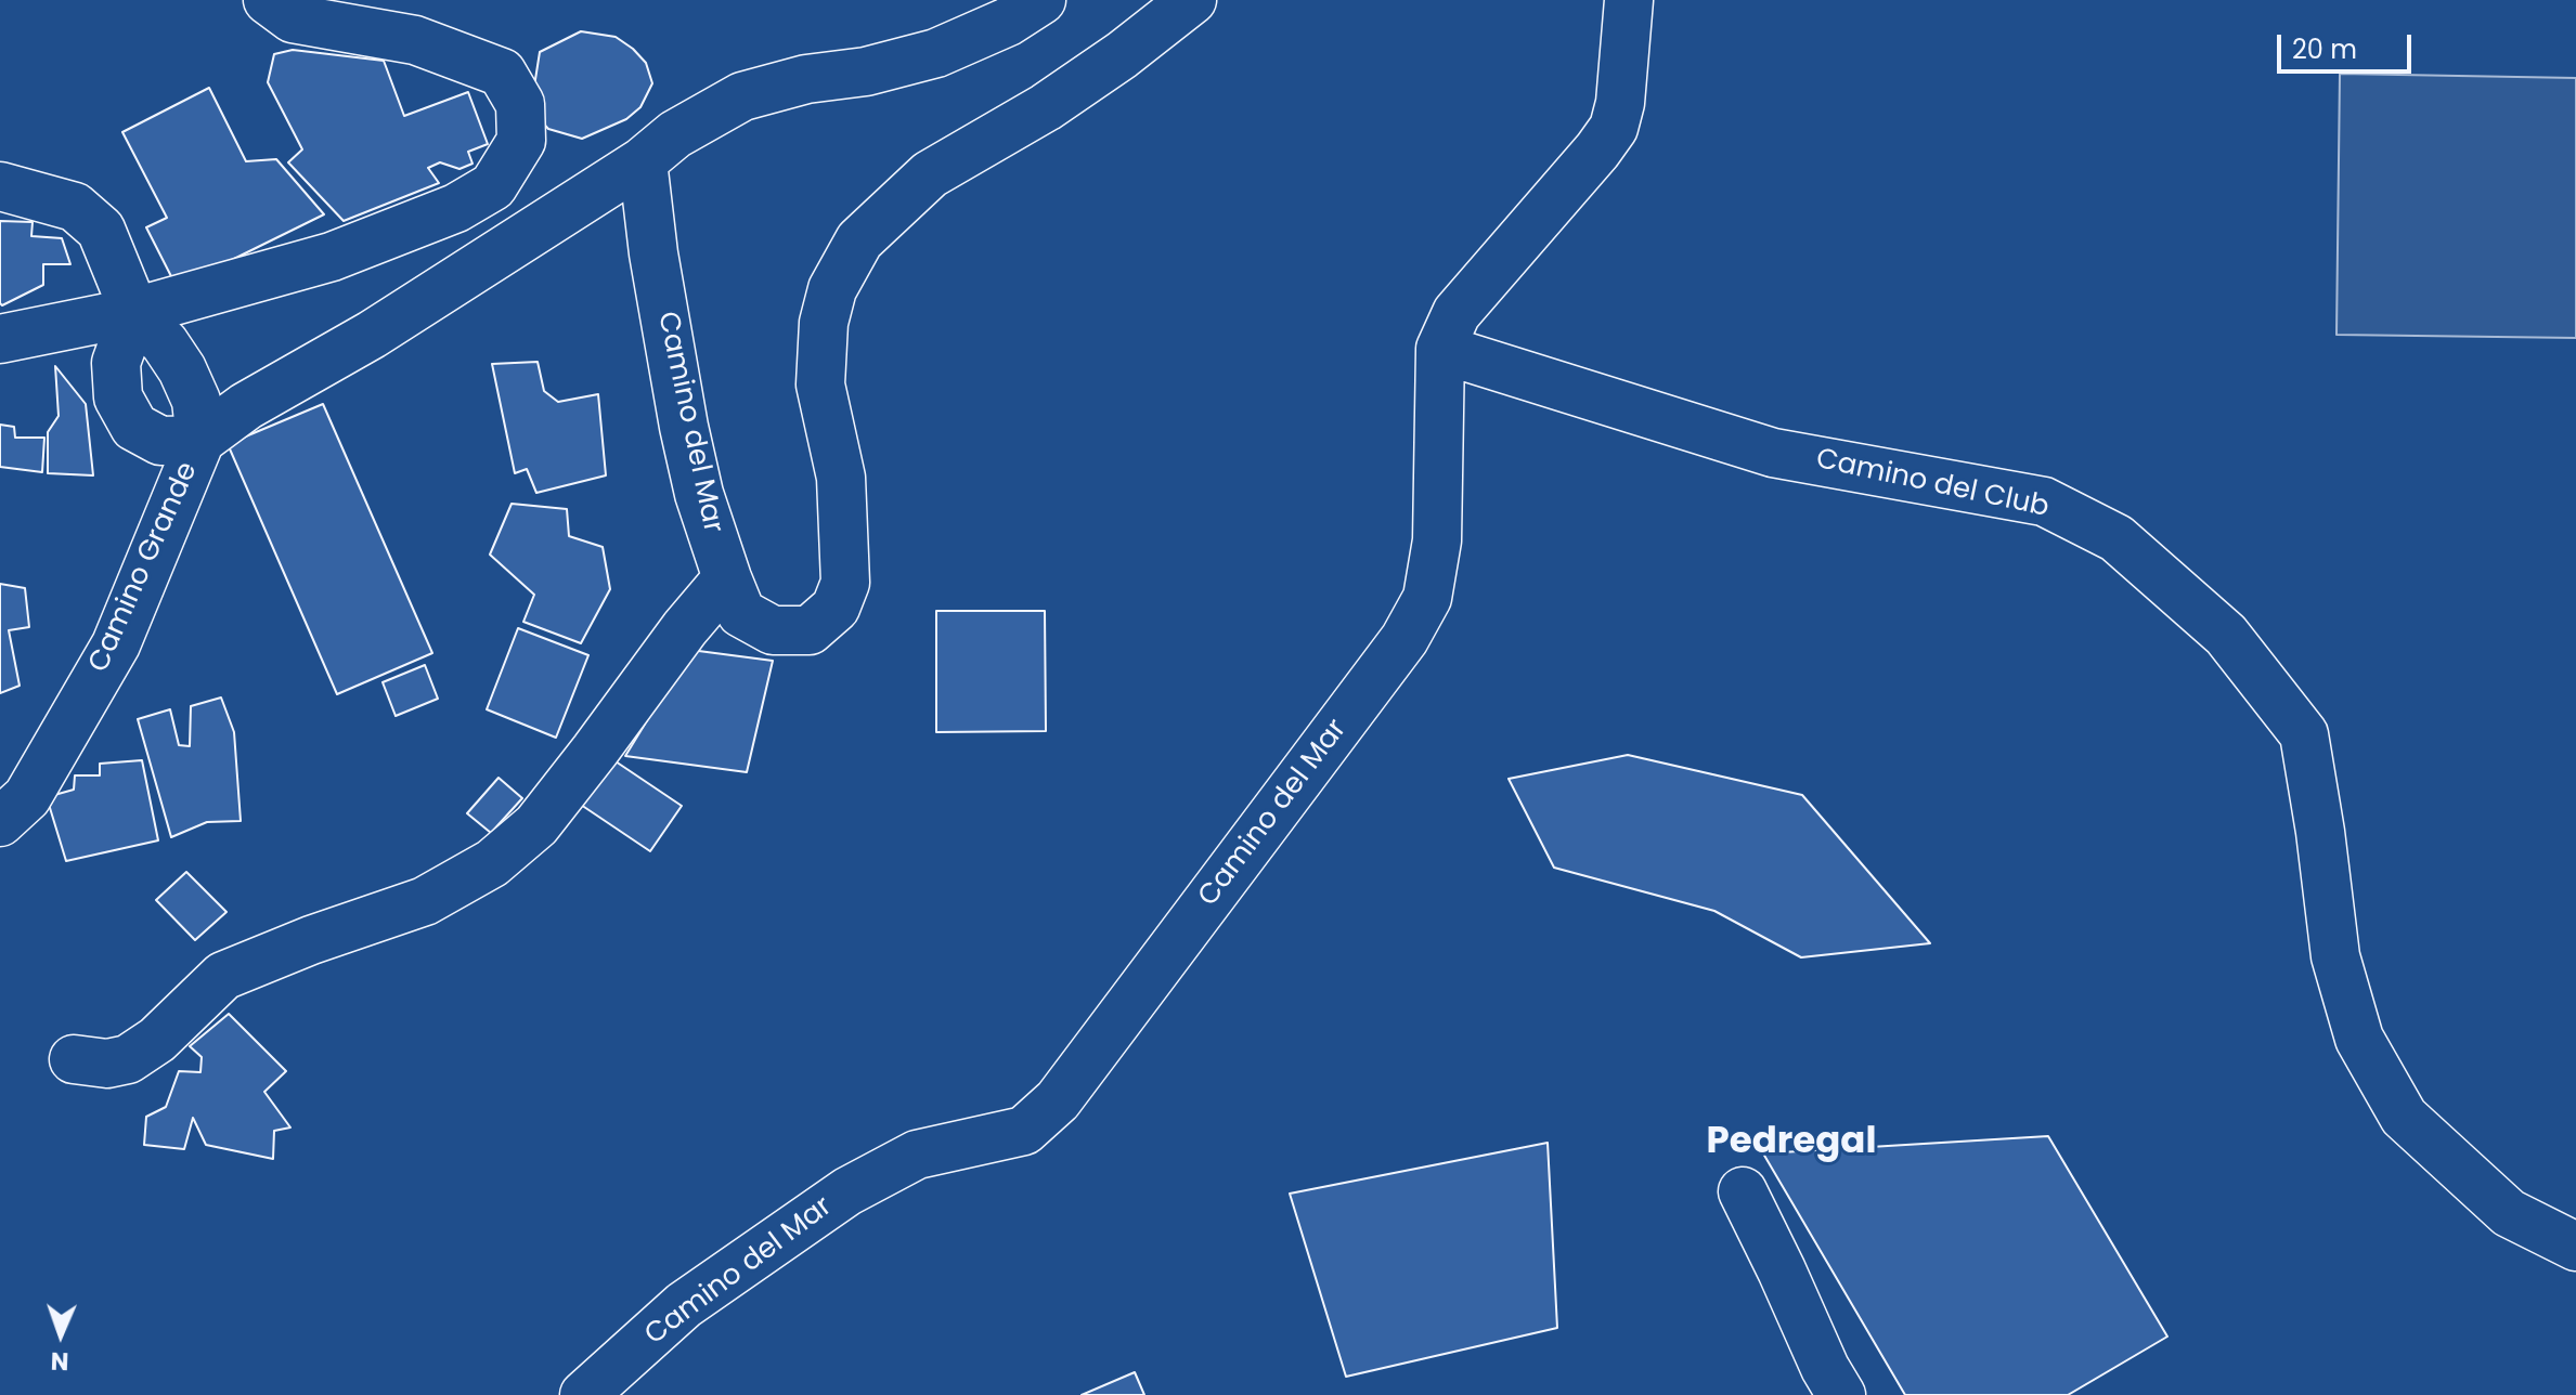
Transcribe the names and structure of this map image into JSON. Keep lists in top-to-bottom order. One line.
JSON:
{"streets":{"street":["Camino del Mar","Camino del Club","Camino Grande"]},"crossings":[["Camino del Mar","Camino del Club"]],"districts":["Pedregal"],"scale_bar":"20 m","north":"bottom"}
